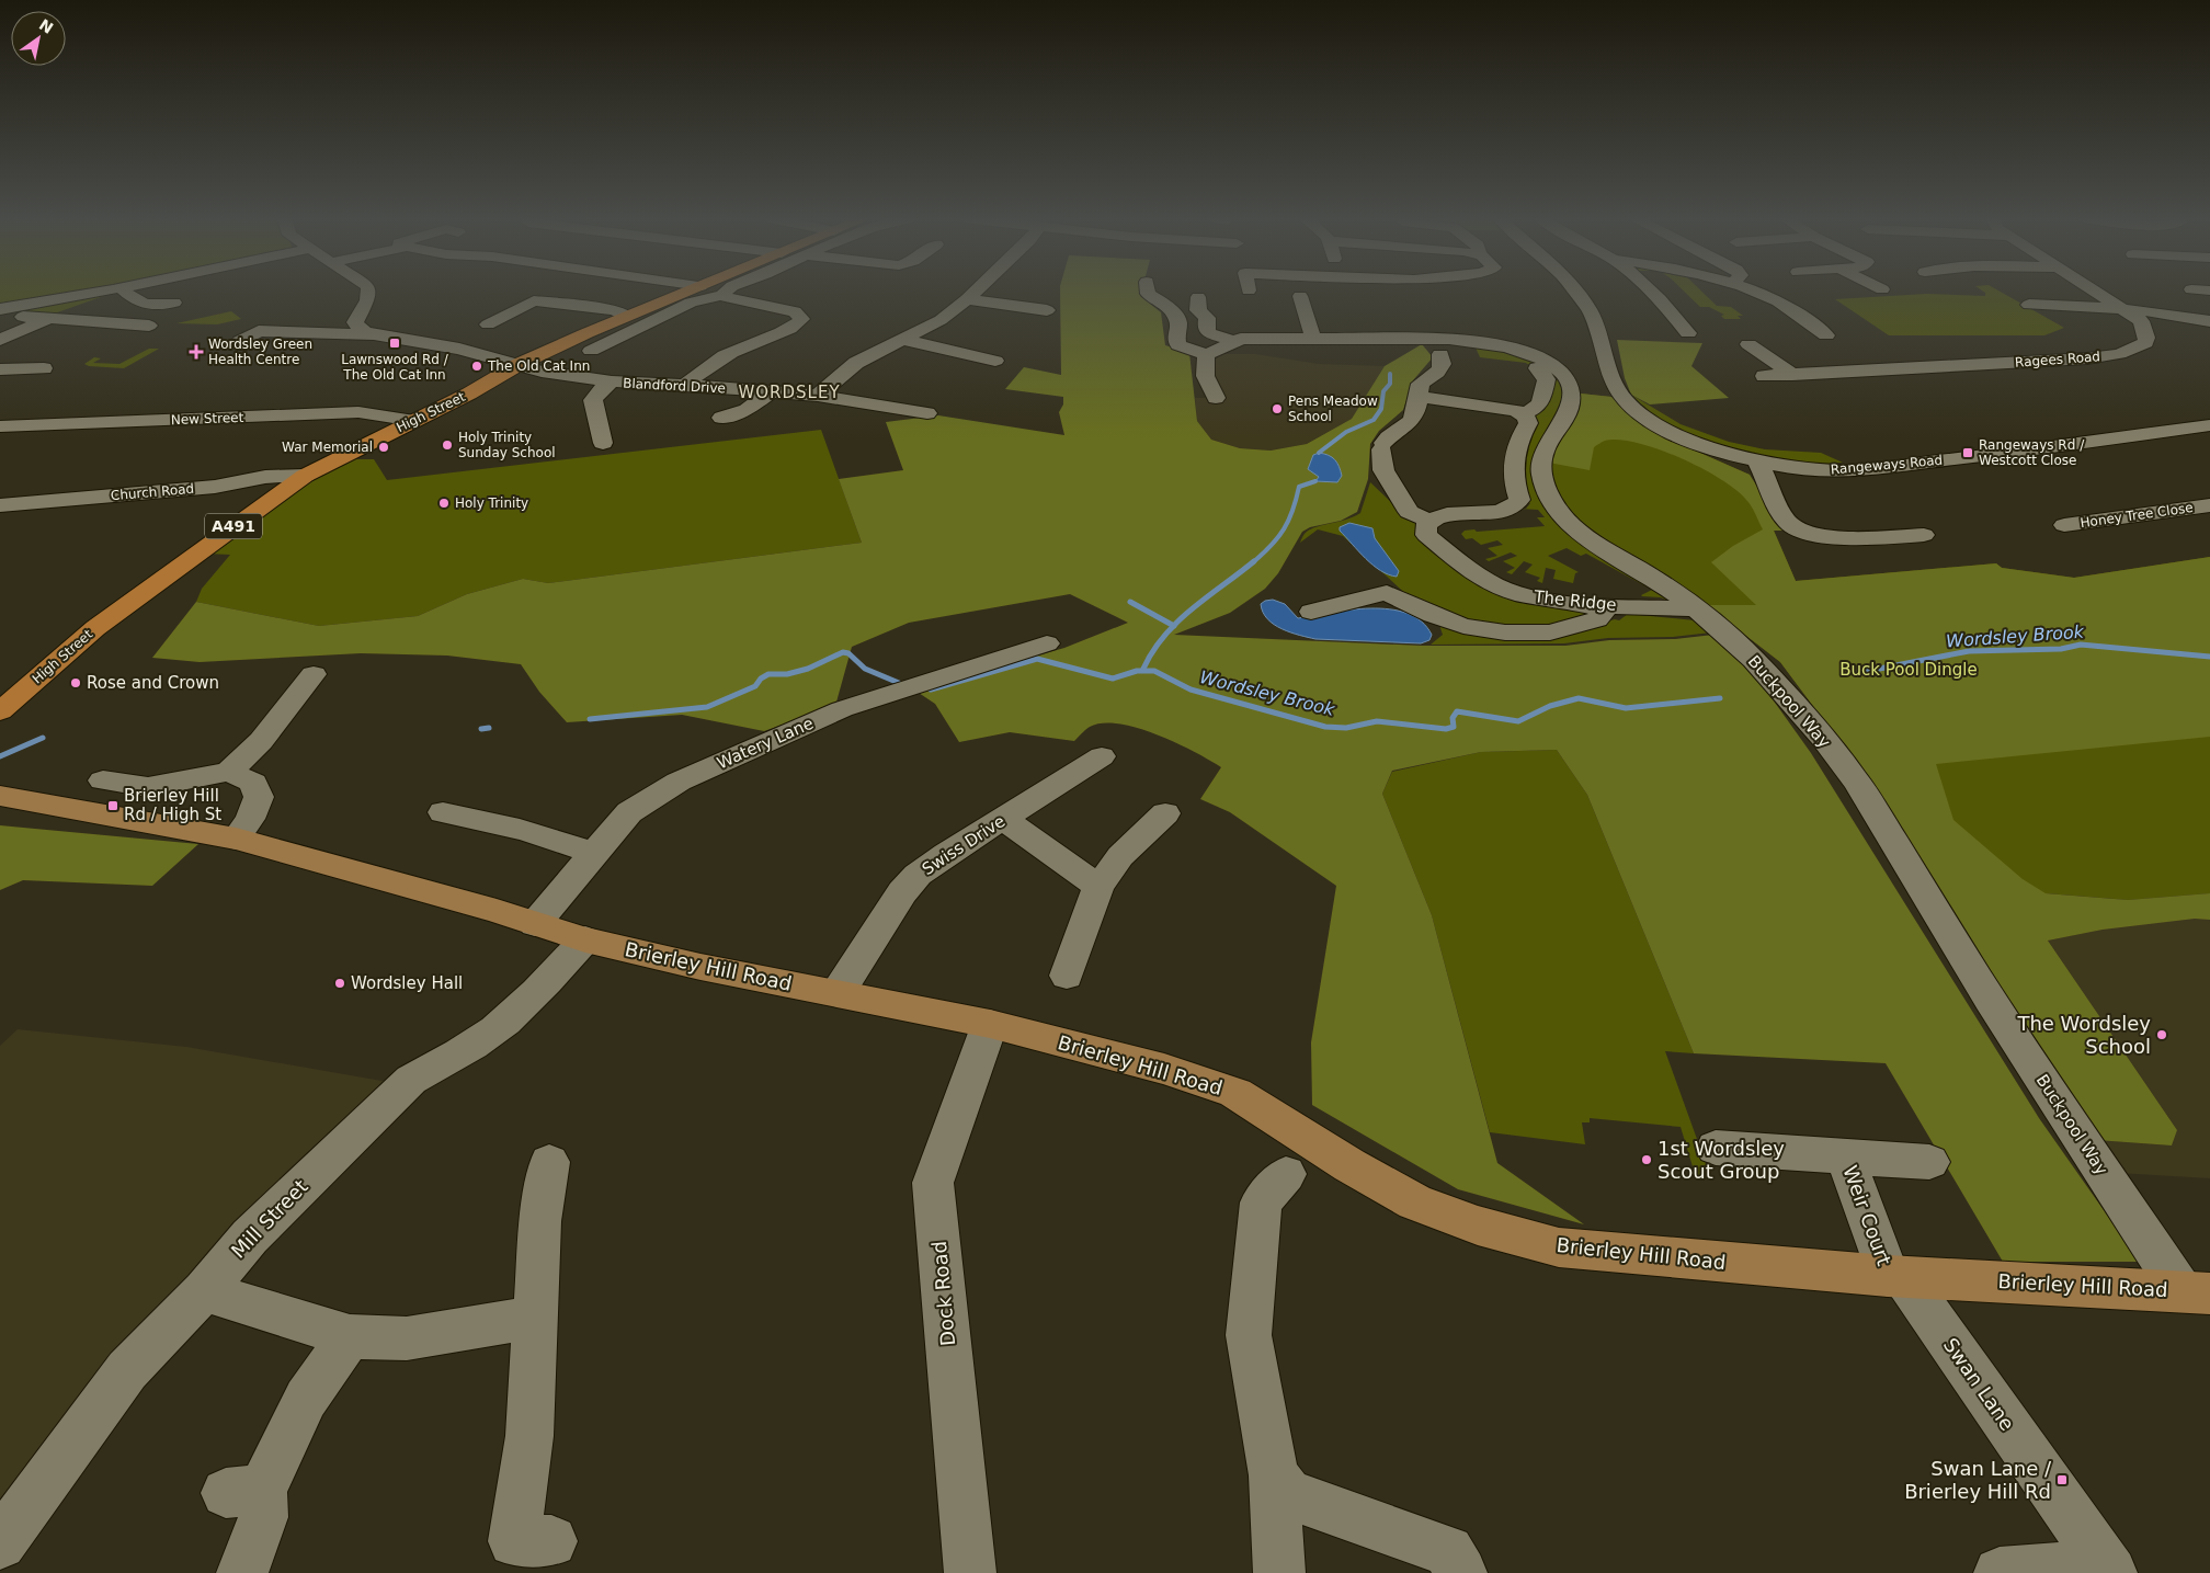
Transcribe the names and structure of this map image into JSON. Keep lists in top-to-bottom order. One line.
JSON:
{"streets":{"highway":["High Street","A491"],"main road":["Brierley Hill Road"],"street":["Ragees Road","Blandford Drive","New Street","Rangeways Road","Church Road","Honey Tree Close","The Ridge","Buckpool Way","Watery Lane","Swiss Drive","Weir Court","Mill Street","Dock Road","Swan Lane"]},"crossings":[["Blandford Drive","High Street"],["High Street","New Street"],["High Street","Church Road"],["The Ridge","Buckpool Way"],["Buckpool Way","Brierley Hill Road"],["Watery Lane","Brierley Hill Road"],["Swiss Drive","Brierley Hill Road"],["Brierley Hill Road","Weir Court"],["Brierley Hill Road","Mill Street"],["Brierley Hill Road","Dock Road"],["Brierley Hill Road","Swan Lane"],["Weir Court","Swan Lane"]],"districts":["WORDSLEY"],"water":["Wordsley Brook"],"parks":["Buck Pool Dingle"],"places":{"transit":["Lawnswood Rd / The Old Cat Inn","Rangeways Rd / Westcott Close","Brierley Hill Rd / High St","Swan Lane / Brierley Hill Rd"],"health":["Wordsley Green Health Centre"],"other":["The Old Cat Inn","Pens Meadow School","Holy Trinity Sunday School","War Memorial","Holy Trinity","Rose and Crown","Wordsley Hall","The Wordsley School","1st Wordsley Scout Group"]},"north":"top right"}
